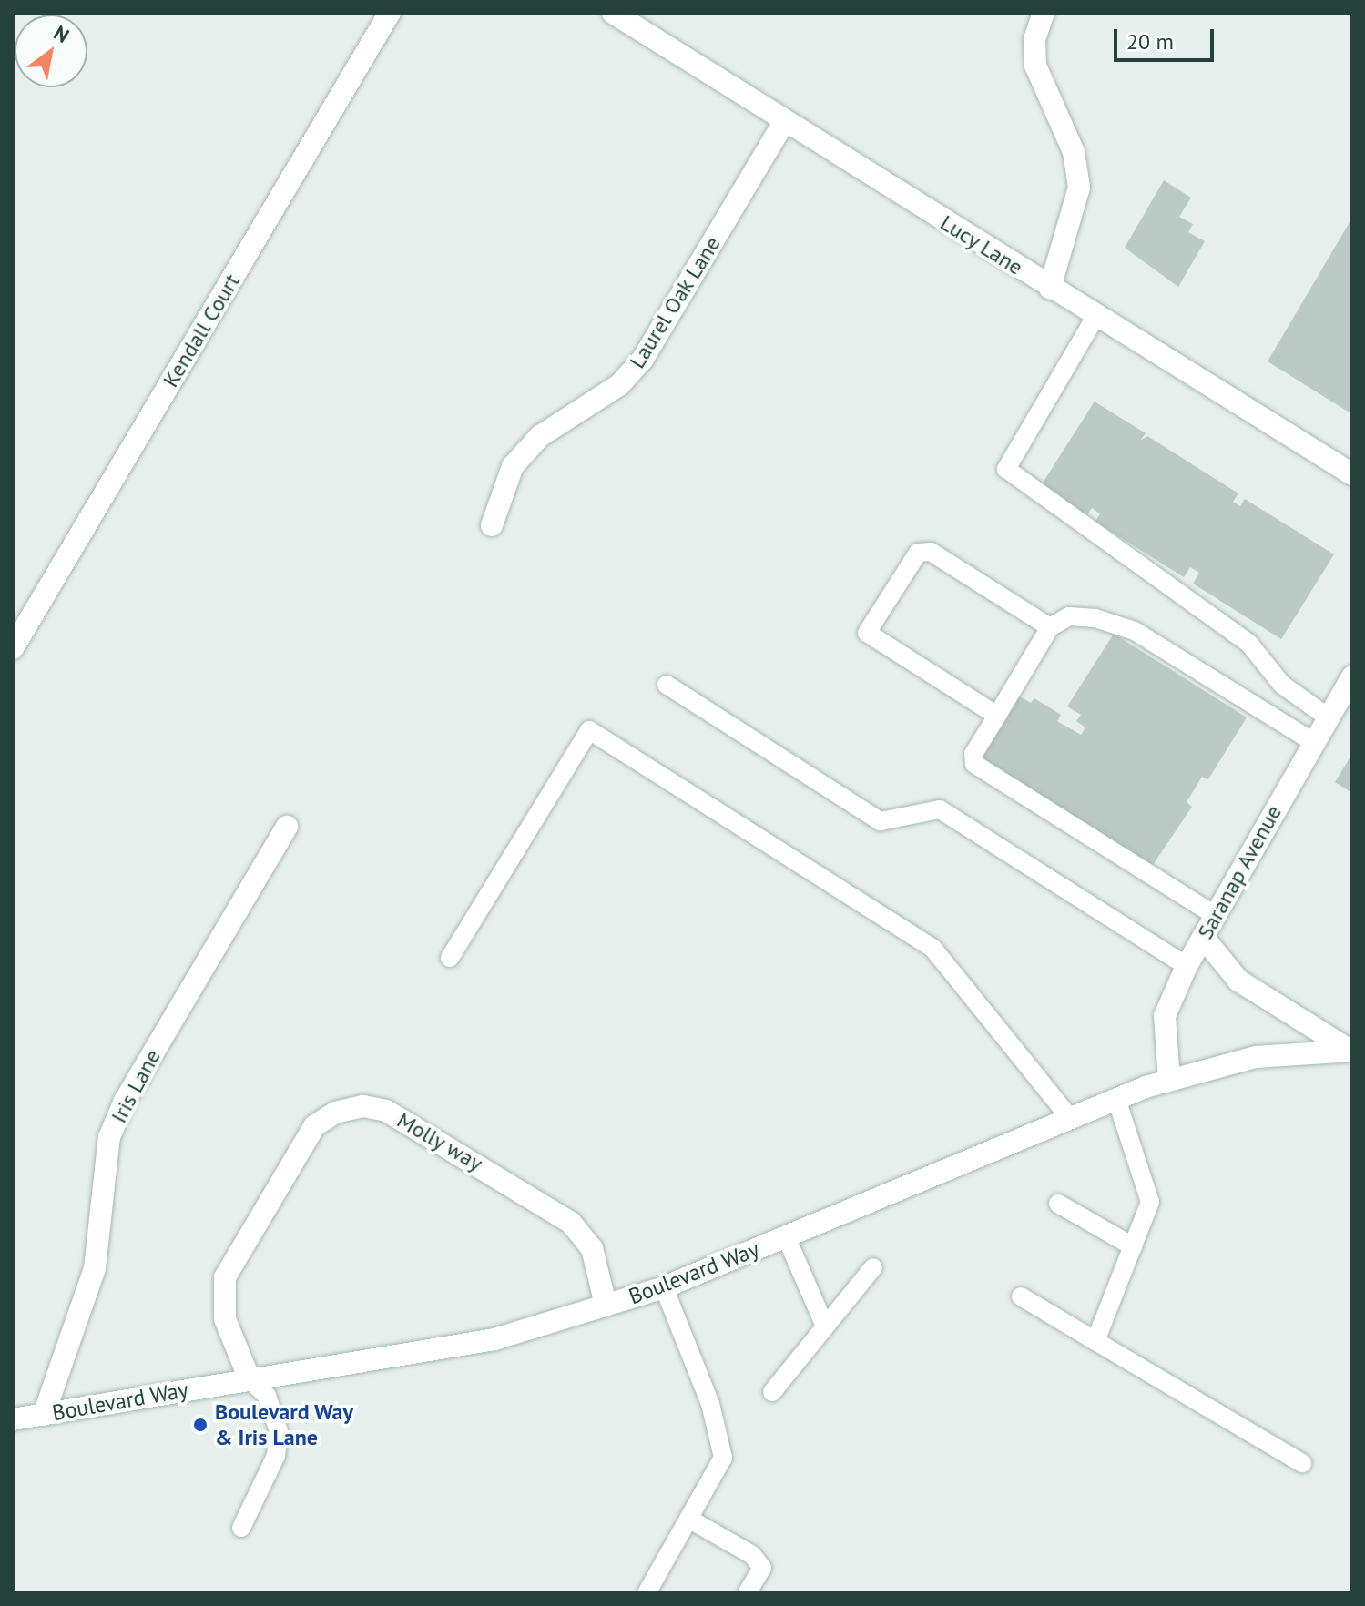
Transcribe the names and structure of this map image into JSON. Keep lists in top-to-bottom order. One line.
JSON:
{"streets":{"street":["Lucy Lane","Laurel Oak Lane","Kendall Court","Saranap Avenue","Iris Lane","Molly way","Boulevard Way"]},"crossings":[["Lucy Lane","Laurel Oak Lane"],["Saranap Avenue","Boulevard Way"],["Iris Lane","Boulevard Way"],["Molly way","Boulevard Way"]],"places":["Boulevard Way & Iris Lane"],"scale_bar":"20 m","north":"top right"}
